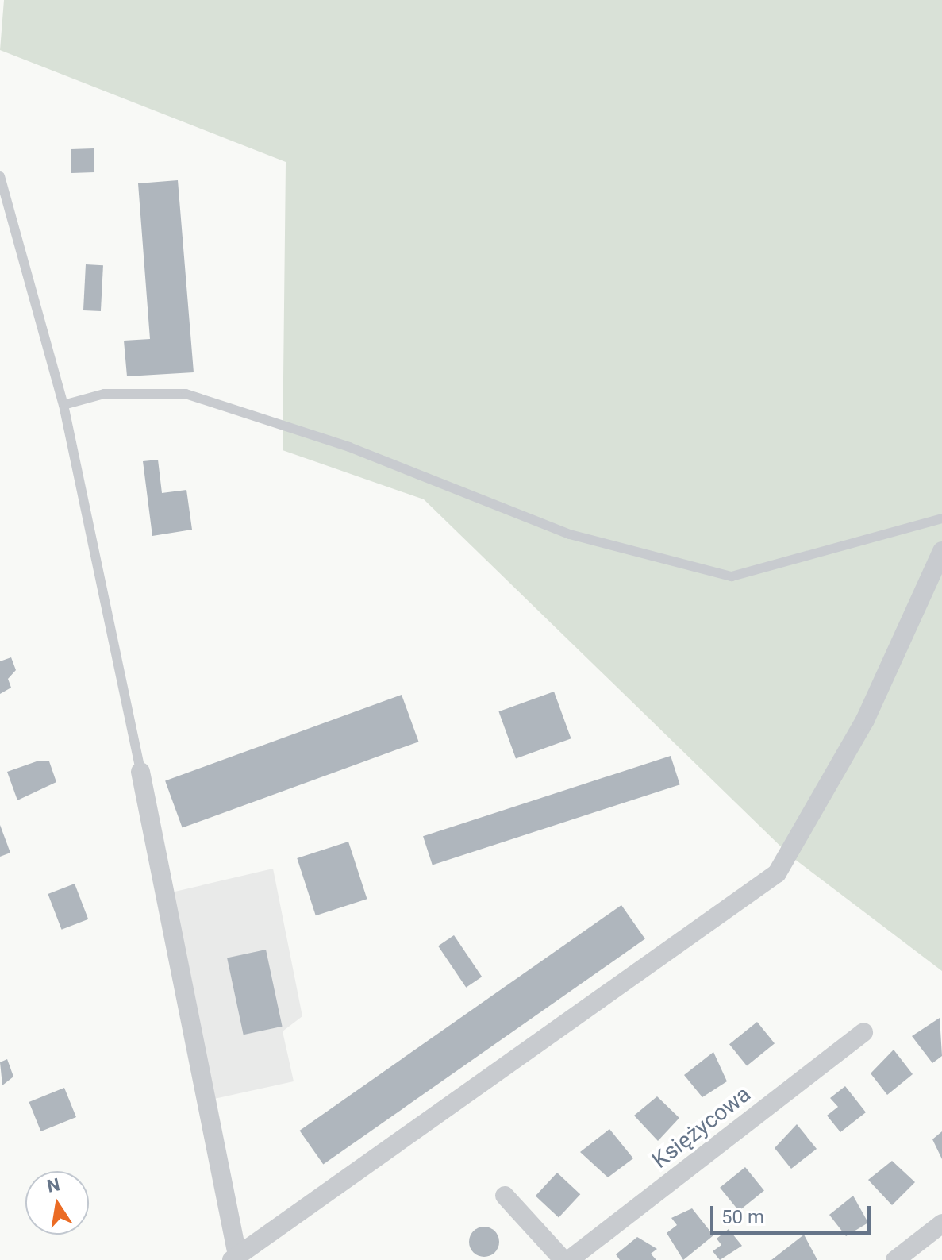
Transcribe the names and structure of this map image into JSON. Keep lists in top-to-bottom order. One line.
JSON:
{"streets":{"street":["Księżycowa"]},"scale_bar":"50 m","north":"top"}
